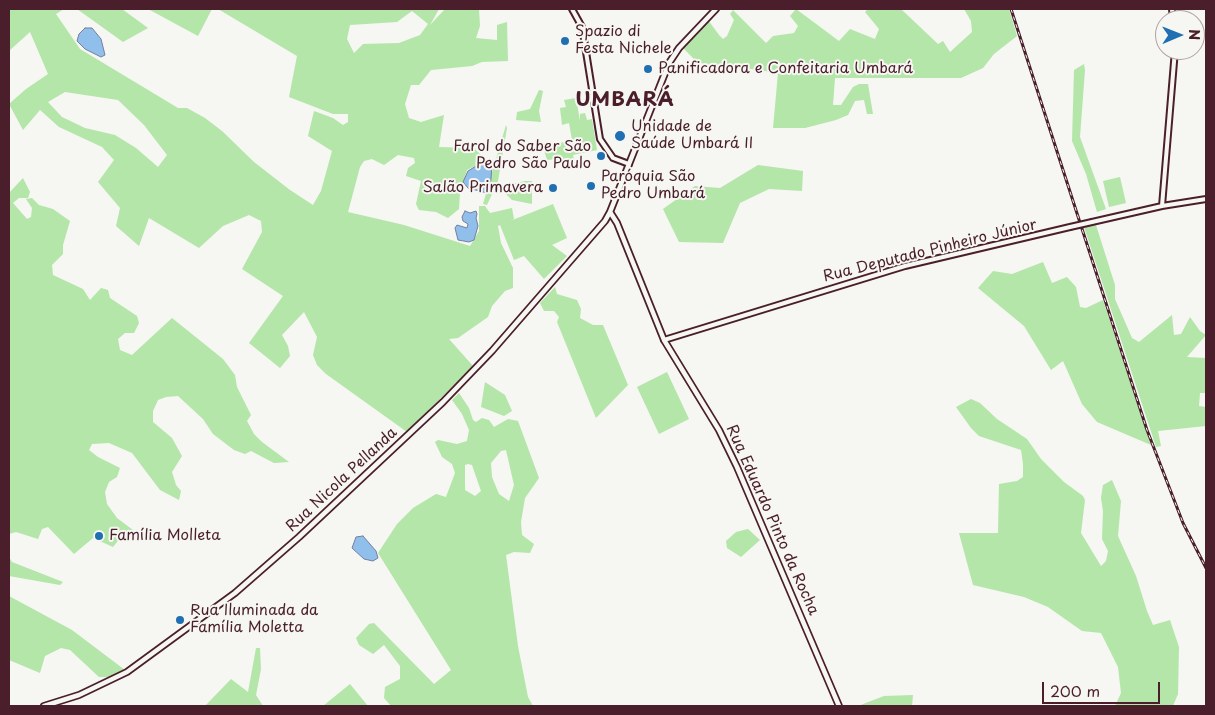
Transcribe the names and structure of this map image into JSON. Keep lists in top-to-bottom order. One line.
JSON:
{"streets":{"main road":["Rua Nicola Pellanda","Rua Eduardo Pinto da Rocha"],"street":["Rua Deputado Pinheiro Júnior"]},"crossings":[["Rua Deputado Pinheiro Júnior","Rua Eduardo Pinto da Rocha"],["Rua Nicola Pellanda","Rua Eduardo Pinto da Rocha"]],"districts":["UMBARÁ"],"places":["Spazio di Festa Nichele","Panificadora e Confeitaria Umbará","Unidade de Saúde Umbará II","Farol do Saber São Pedro São Paulo","Paróquia São Pedro Umbará","Salão Primavera","Família Molleta","Rua Iluminada da Família Moletta"],"scale_bar":"200 m","north":"right"}
